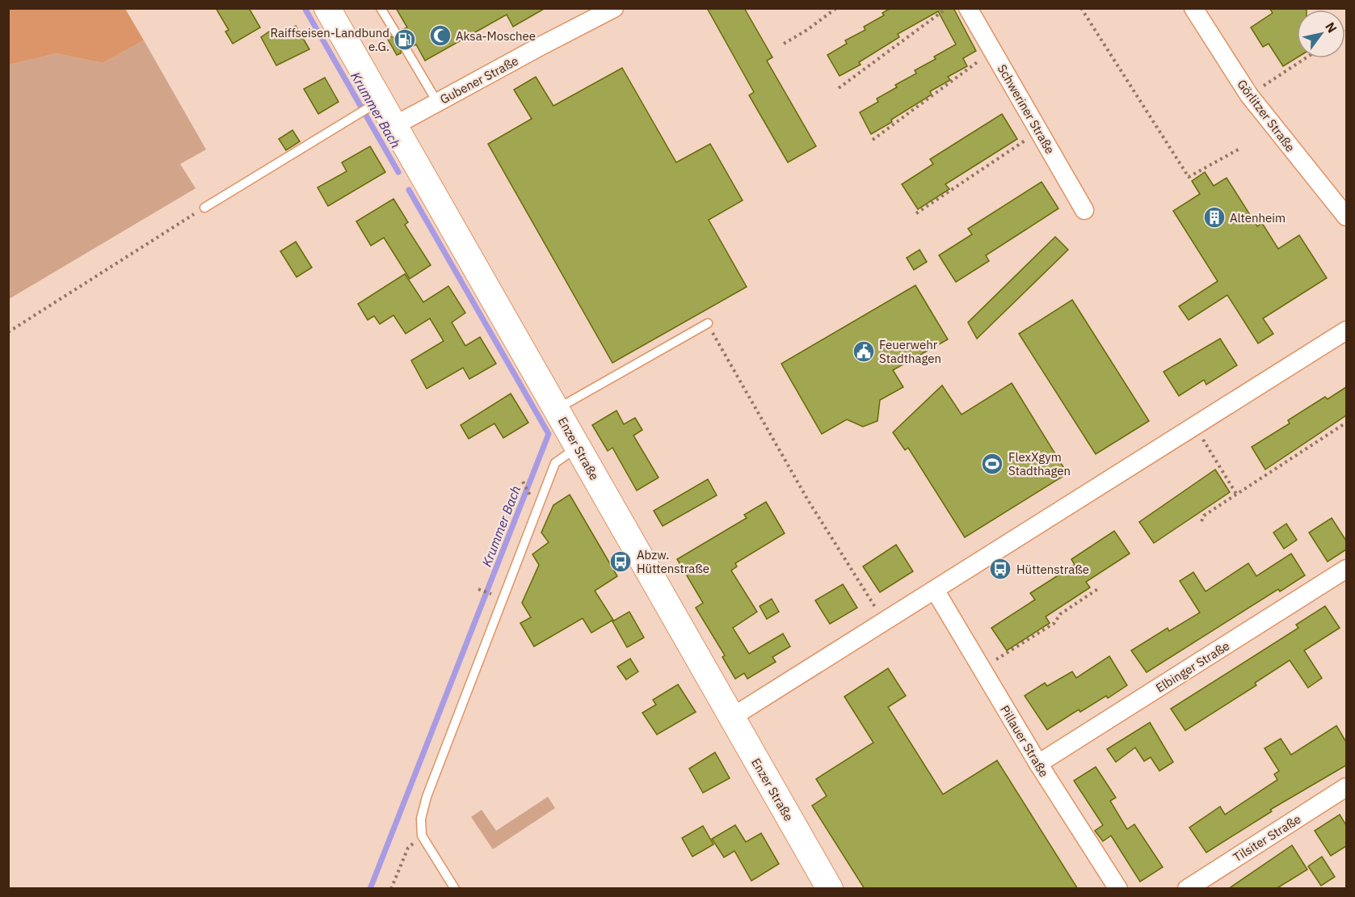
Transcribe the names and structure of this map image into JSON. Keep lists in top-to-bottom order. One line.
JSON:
{"streets":{"main road":["Enzer Straße"],"street":["Gubener Straße","Schweriner Straße","Görlitzer Straße","Elbinger Straße","Pillauer Straße","Tilsiter Straße"]},"crossings":[["Gubener Straße","Enzer Straße"],["Elbinger Straße","Pillauer Straße"]],"water":["Krummer Bach"],"places":{"mosque":["Aksa-Moschee"],"fuel station":["Raiffseisen-Landbund e.G."],"building":["Altenheim"],"public building":["Feuerwehr Stadthagen"],"sports":["FlexXgym Stadthagen"],"bus stop":["Abzw. Hüttenstraße","Hüttenstraße"]},"north":"top right"}
